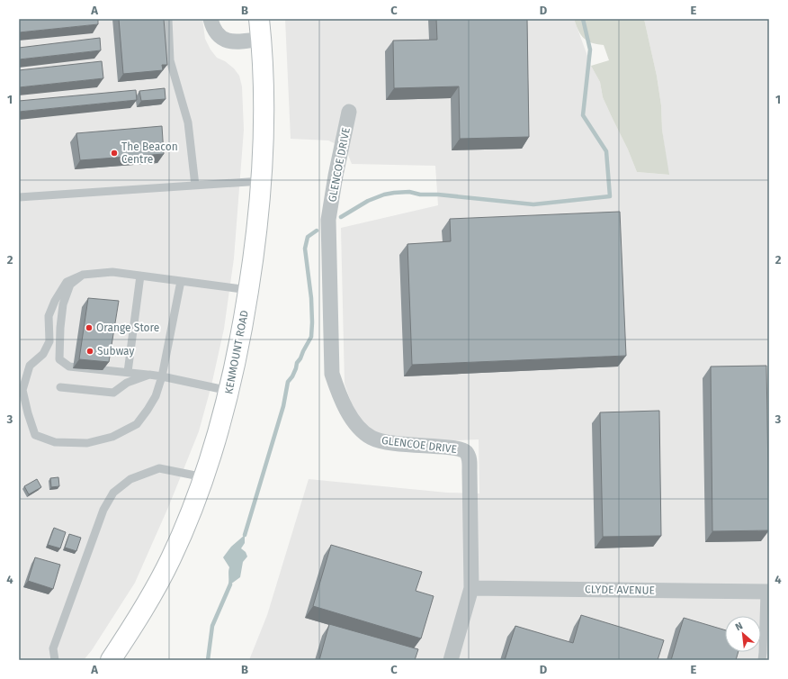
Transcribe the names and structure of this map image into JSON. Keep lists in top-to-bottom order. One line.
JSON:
{"streets":{"main road":["KENMOUNT ROAD"],"street":["GLENCOE DRIVE","CLYDE AVENUE"]},"crossings":[["GLENCOE DRIVE","CLYDE AVENUE"]],"places":["The Beacon Centre","Orange Store","Subway"],"north":"top left","grid":{"columns":["A","B","C","D","E"],"rows":["1","2","3","4"]}}
